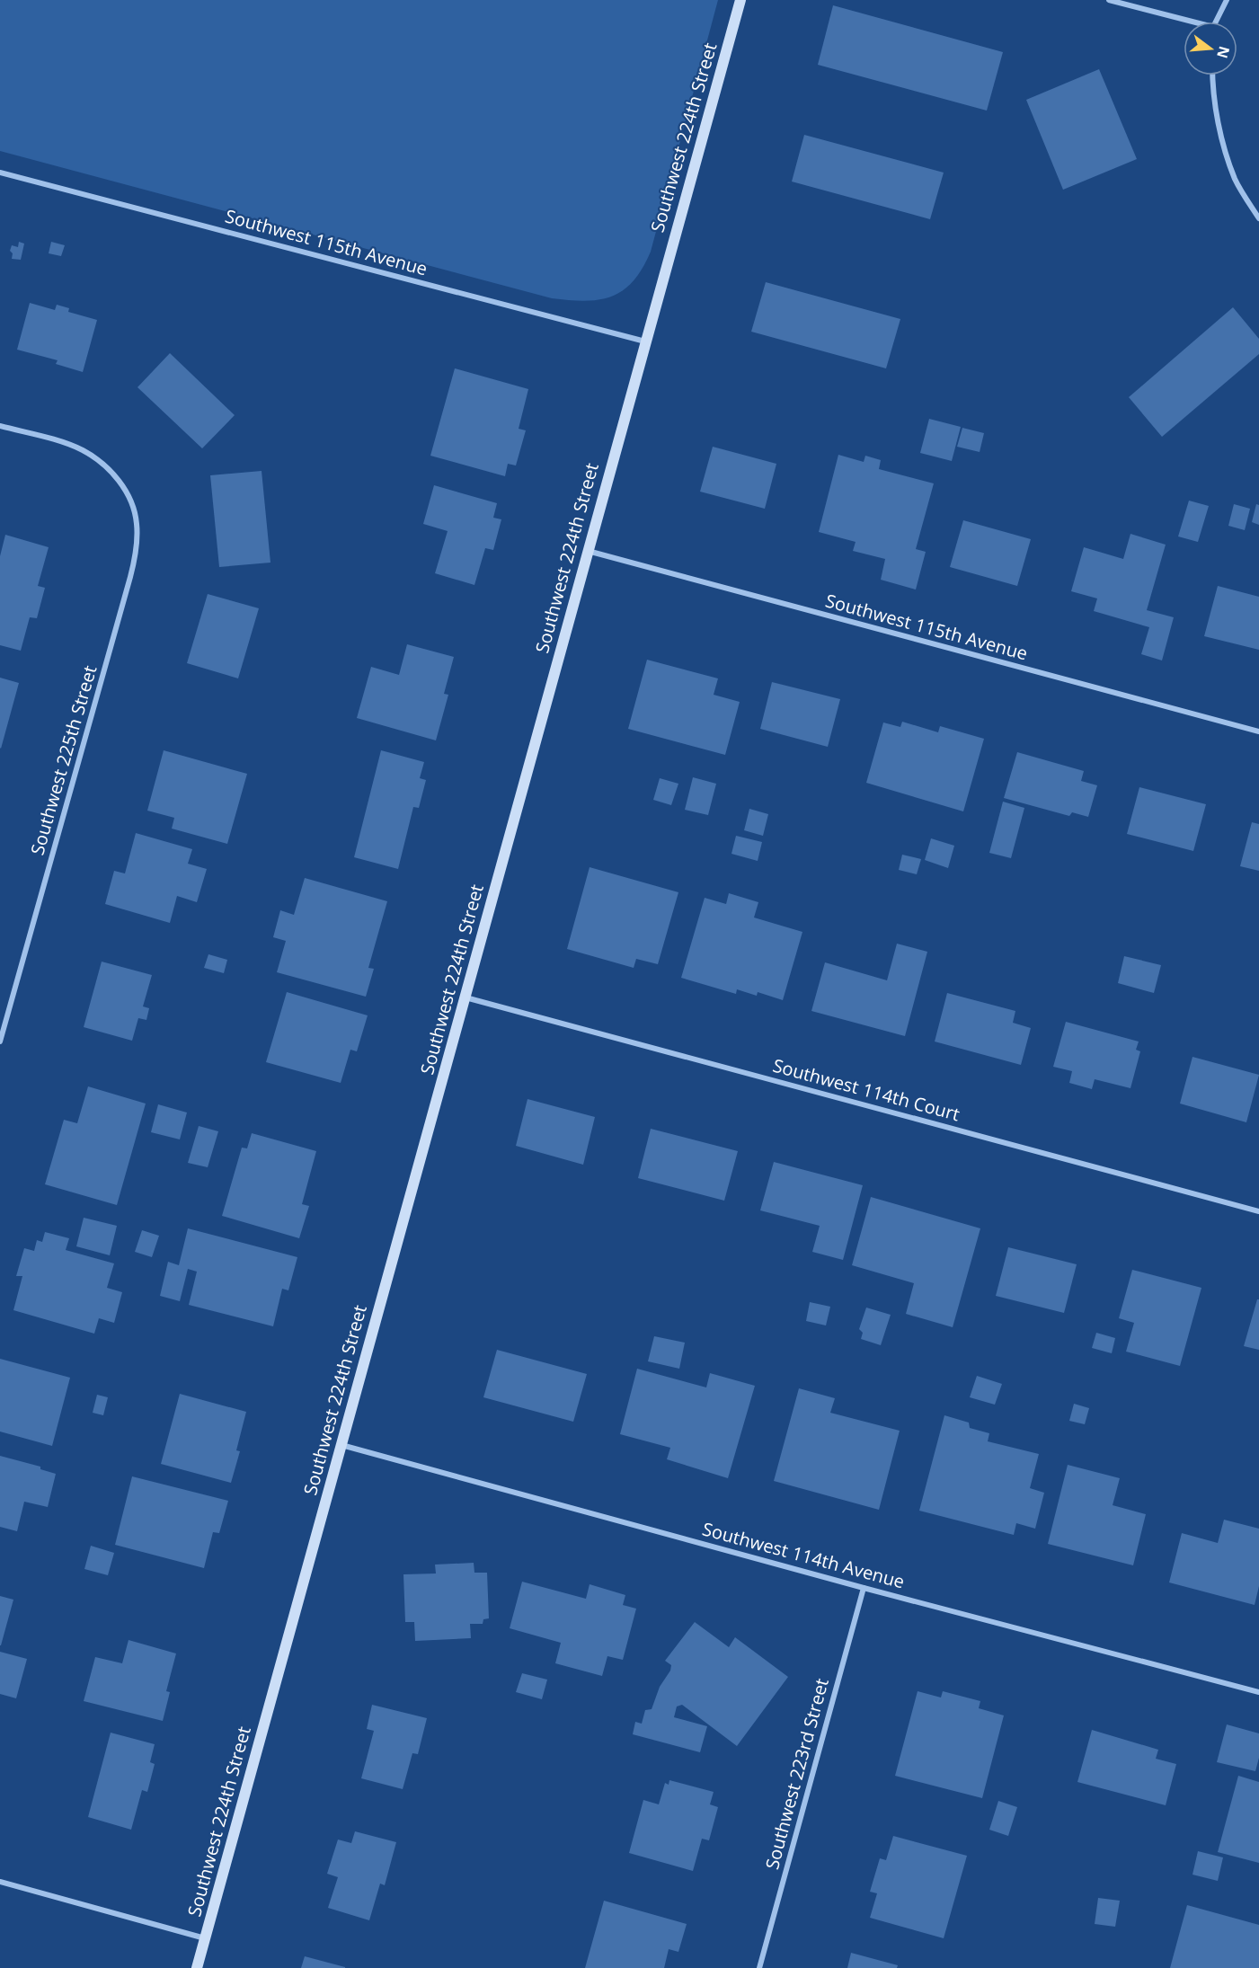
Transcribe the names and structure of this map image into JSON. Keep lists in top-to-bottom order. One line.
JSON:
{"streets":{"street":["Southwest 224th Street","Southwest 115th Avenue","Southwest 225th Street","Southwest 114th Court","Southwest 114th Avenue","Southwest 223rd Street"]},"crossings":[["Southwest 224th Street","Southwest 115th Avenue"],["Southwest 224th Street","Southwest 114th Court"],["Southwest 224th Street","Southwest 114th Avenue"],["Southwest 114th Avenue","Southwest 223rd Street"]],"north":"right"}
